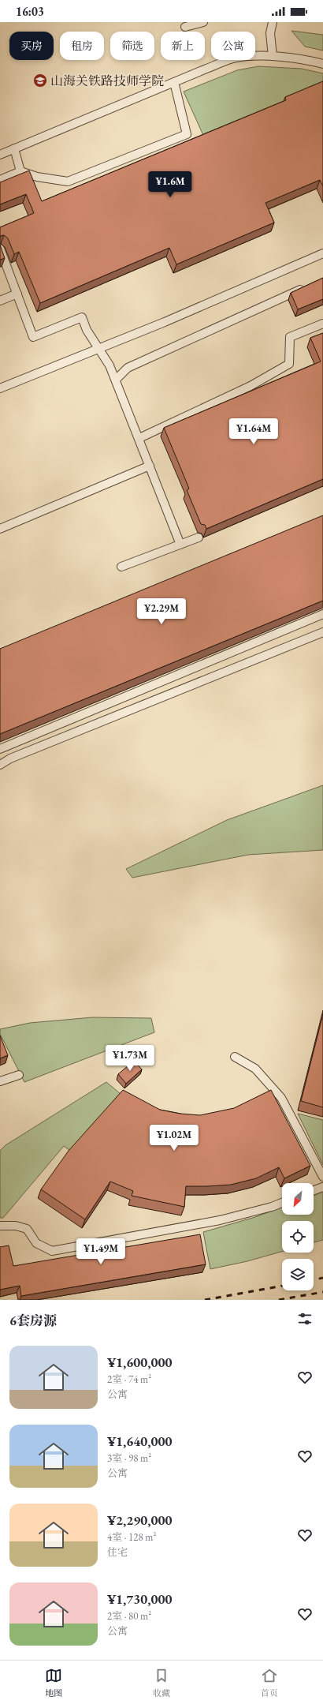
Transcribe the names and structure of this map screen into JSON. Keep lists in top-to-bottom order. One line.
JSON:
{"places":{"school or university":["山海关铁路技师学院"]},"north":"bottom left","page":{"status":"16:03","chip":["买房","租房","筛选","新上","公寓"],"price":["¥1.6M","¥1.64M","¥2.29M","¥1.73M","¥1.02M","¥1.49M"],"heading":"6套房源","list":[{"name":"¥1,600,000","note":"2室 · 74 m² · 公寓"},{"name":"¥1,640,000","note":"3室 · 98 m² · 公寓"},{"name":"¥2,290,000","note":"4室 · 128 m² · 住宅"},{"name":"¥1,730,000","note":"2室 · 80 m² · 公寓"}],"tabs":["地图","收藏","首页"]}}
